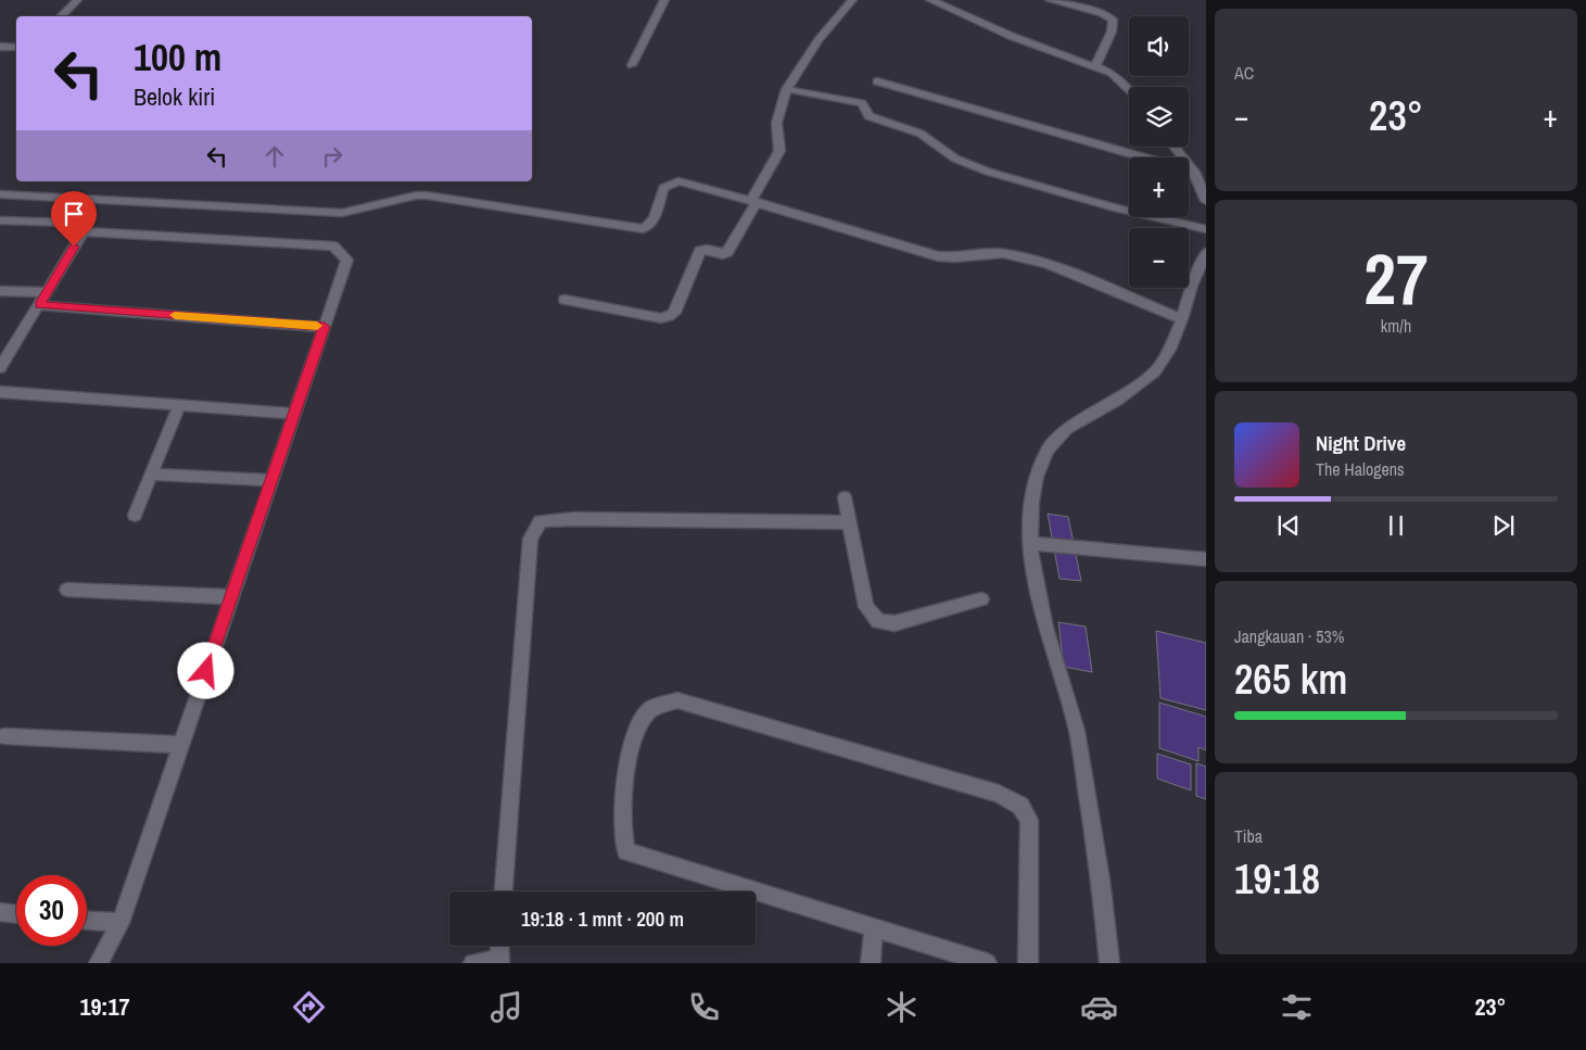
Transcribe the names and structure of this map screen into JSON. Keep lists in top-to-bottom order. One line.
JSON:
{"page":{"tile":["AC",["27","km/h"],["Jangkauan · 53%","265 km"],["Tiba","19:18"]],"map_buttons":["+","−"],"turn":["100 m","Belok kiri"],"heat":["−","23°","+"],"song":["Night Drive","The Halogens"],"limit":"30","trip":"19:18 · 1 mnt · 200 m","tabs":["19:17","23°"]}}
